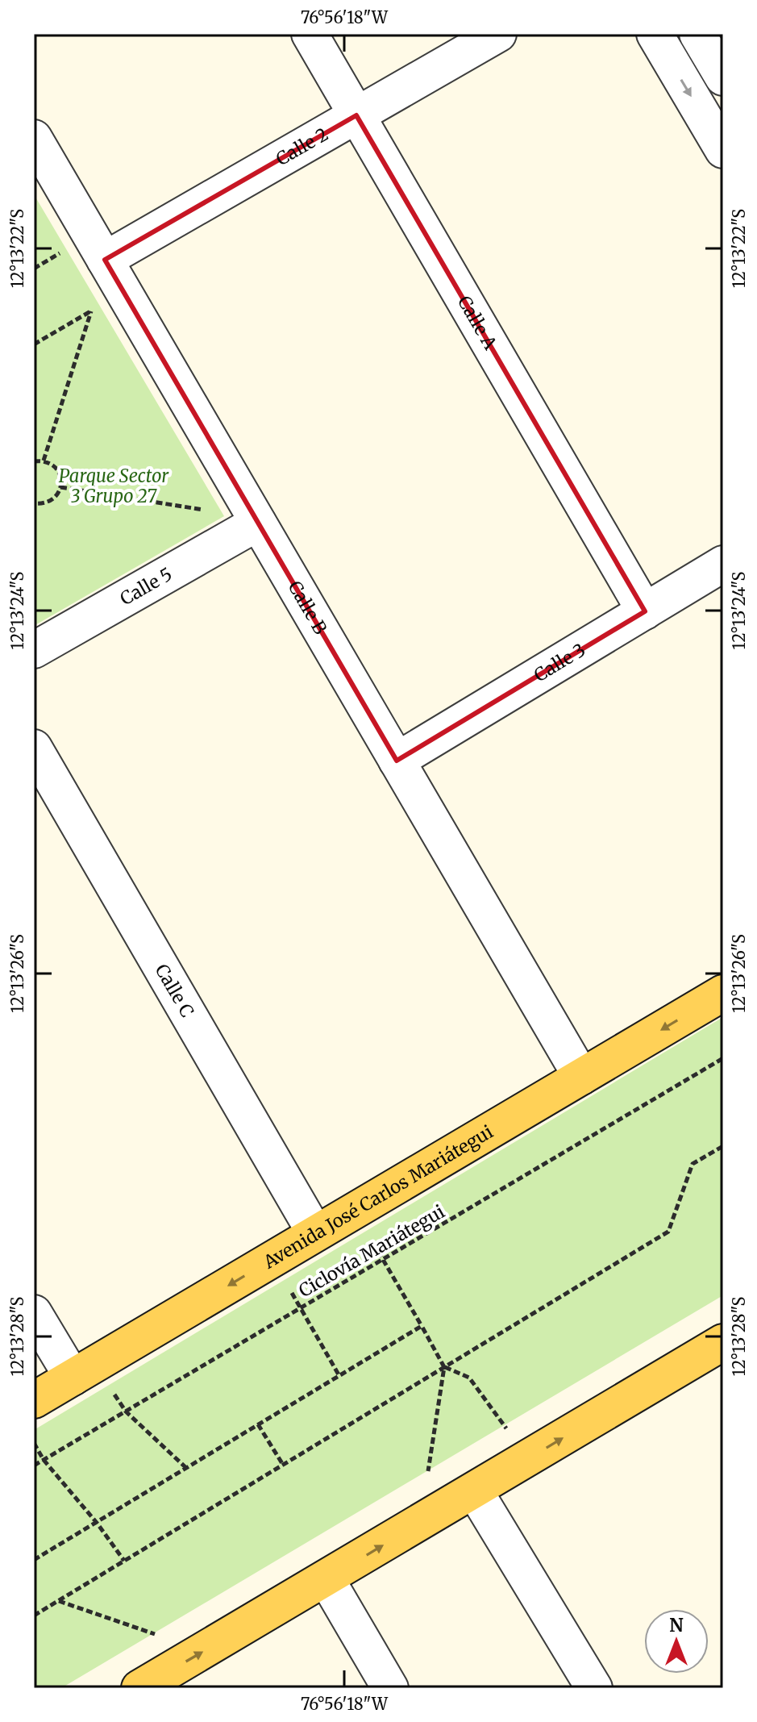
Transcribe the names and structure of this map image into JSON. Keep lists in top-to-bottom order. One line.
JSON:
{"streets":{"main road":["Avenida José Carlos Mariátegui"],"street":["Calle 2","Calle A","Calle 5","Calle B","Calle 3","Calle C"],"path":["Ciclovía Mariátegui"]},"crossings":[["Calle 2","Calle A"],["Calle 2","Calle B"],["Calle A","Calle 3"],["Calle 5","Calle B"],["Calle B","Calle 3"],["Calle B","Avenida José Carlos Mariátegui"],["Calle C","Avenida José Carlos Mariátegui"]],"parks":["Parque Sector 3 Grupo 27"],"north":"top","coordinates":["76°56'18\"W","12°13'22\"S","12°13'24\"S","12°13'26\"S","12°13'28\"S"]}
